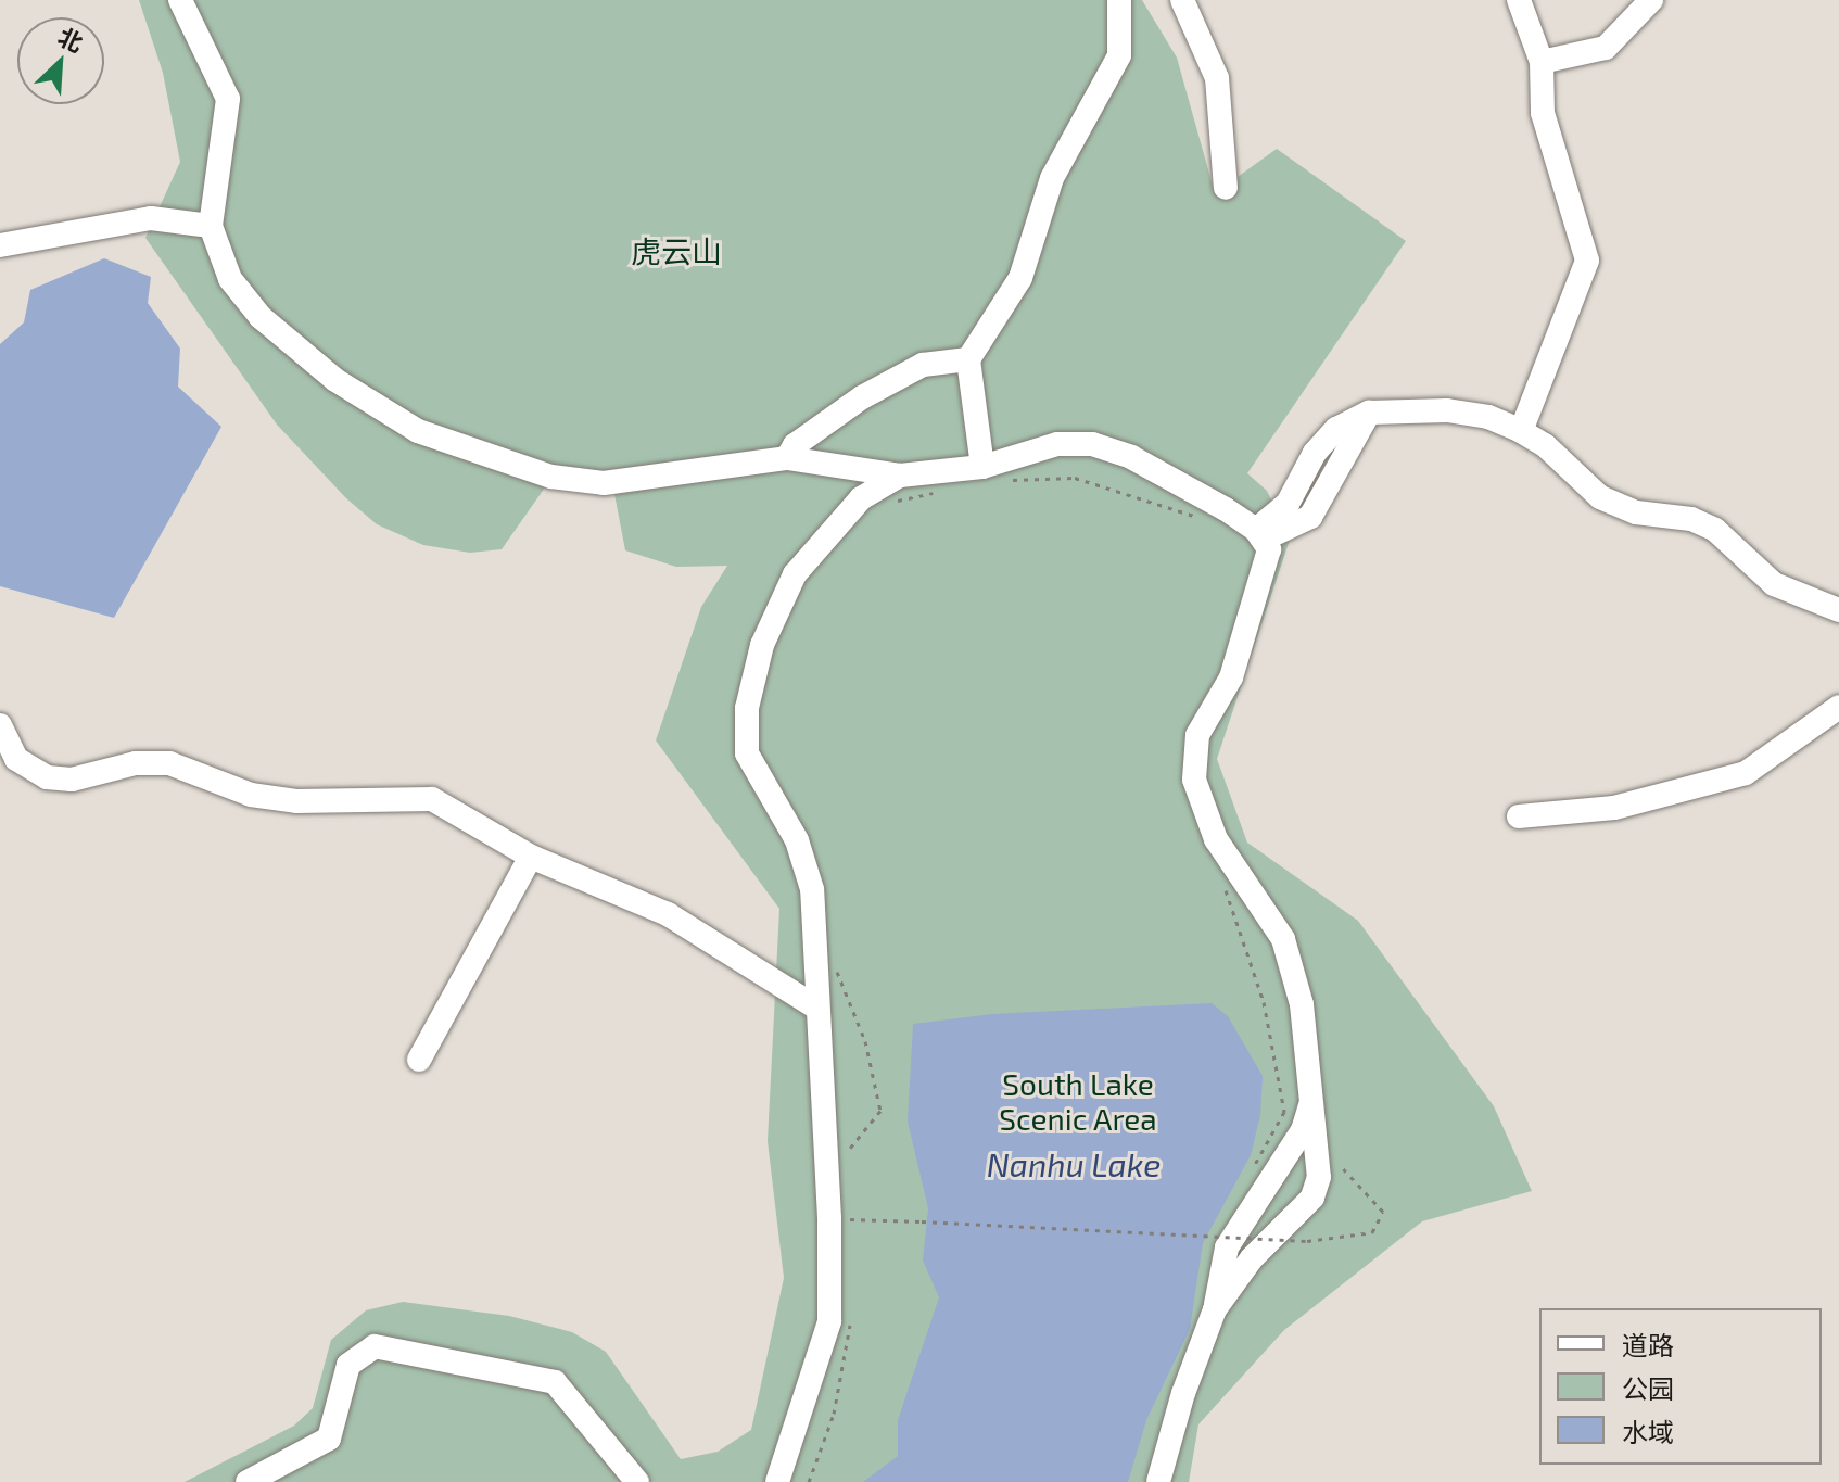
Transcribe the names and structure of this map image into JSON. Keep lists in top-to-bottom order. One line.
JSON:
{"water":["Nanhu Lake"],"parks":["虎云山","South Lake Scenic Area"],"legend":["道路","公园","水域"],"north":"top right"}
